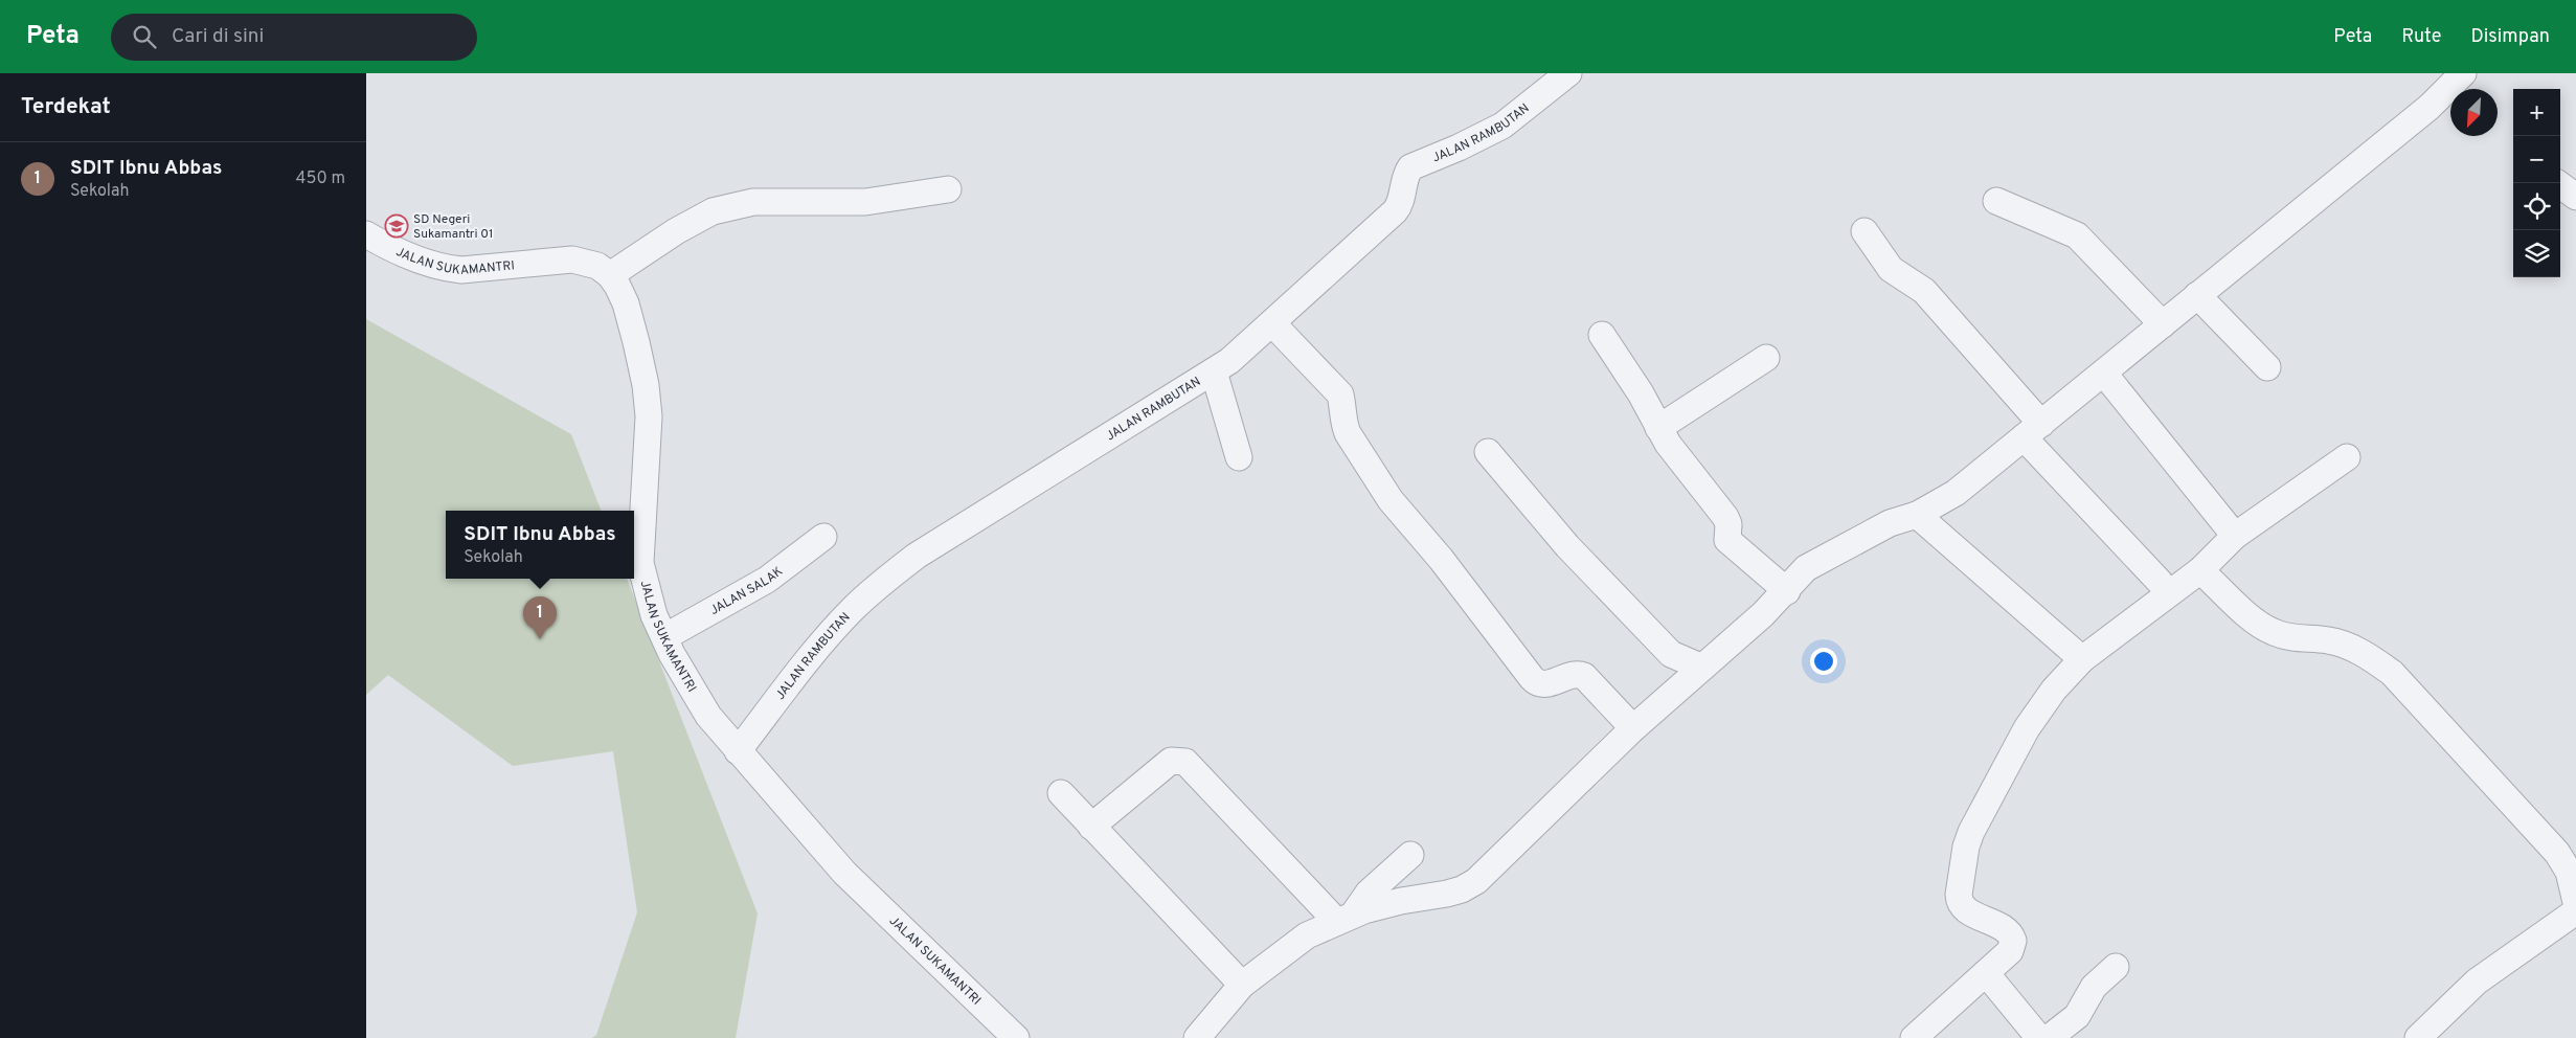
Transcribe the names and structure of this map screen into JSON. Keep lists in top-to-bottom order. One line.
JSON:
{"streets":{"street":["JALAN RAMBUTAN","JALAN SUKAMANTRI","JALAN SALAK"]},"crossings":[["JALAN RAMBUTAN","JALAN SUKAMANTRI"],["JALAN SUKAMANTRI","JALAN SALAK"]],"places":{"school or university":["SD Negeri Sukamantri 01"]},"north":"bottom left","page":{"header":"Peta","search":"Cari di sini","nav":["Peta","Rute","Disimpan"],"heading":"Terdekat","map_buttons":["+","−"],"list":[{"mark":"1","name":"SDIT Ibnu Abbas","note":"Sekolah","value":"450 m"}],"popup":["SDIT Ibnu Abbas","Sekolah"],"pins":"1"}}
